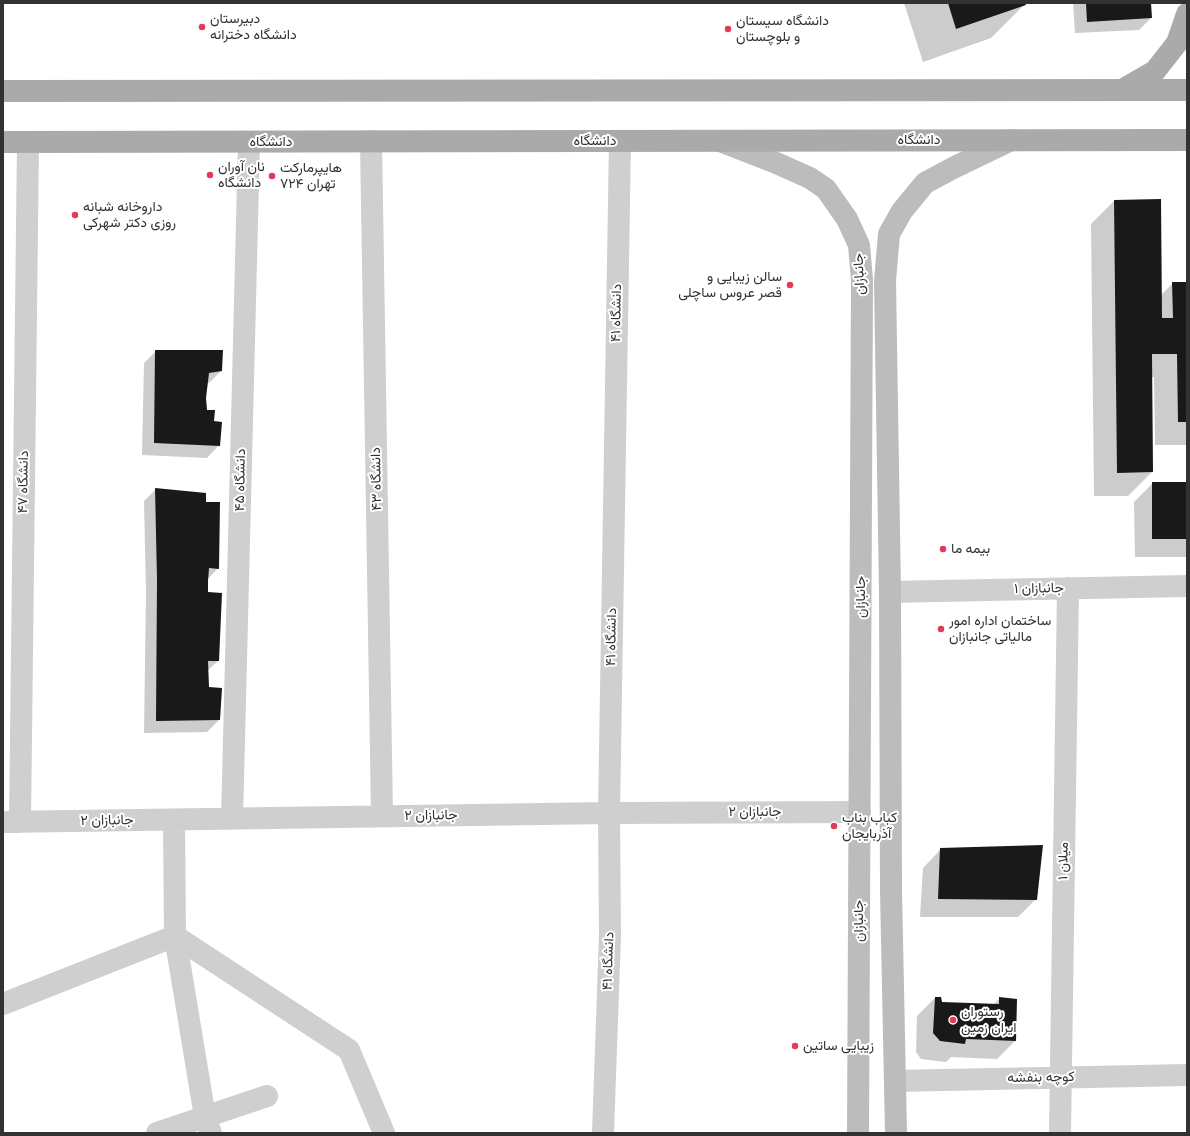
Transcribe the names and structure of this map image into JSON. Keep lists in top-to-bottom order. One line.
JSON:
{"streets":{"main road":["دانشگاه","جانبازان"],"street":["دانشگاه ۴۱","دانشگاه ۴۳","دانشگاه ۴۵","دانشگاه ۴۷","جانبازان ۱","جانبازان ۲","میلان ۱","کوچه بنفشه"]},"crossings":[["دانشگاه","جانبازان"],["دانشگاه","دانشگاه ۴۱"],["دانشگاه","دانشگاه ۴۳"],["دانشگاه","دانشگاه ۴۵"],["دانشگاه","دانشگاه ۴۷"],["جانبازان","جانبازان ۱"],["جانبازان","جانبازان ۲"],["جانبازان","کوچه بنفشه"],["دانشگاه ۴۱","جانبازان ۲"],["دانشگاه ۴۳","جانبازان ۲"],["دانشگاه ۴۵","جانبازان ۲"],["دانشگاه ۴۷","جانبازان ۲"],["جانبازان ۱","میلان ۱"],["میلان ۱","کوچه بنفشه"]],"places":["دبیرستان دانشگاه دخترانه","دانشگاه سیستان و بلوچستان","نان آوران دانشگاه","هایپرمارکت تهران ۷۲۴","داروخانه شبانه روزی دکتر شهرکی","سالن زیبایی و قصر عروس ساچلی","بیمه ما","ساختمان اداره امور مالیاتی جانبازان","کباب بناب آذربایجان","رستوران ایران زمین","زیبایی ساتین"]}
